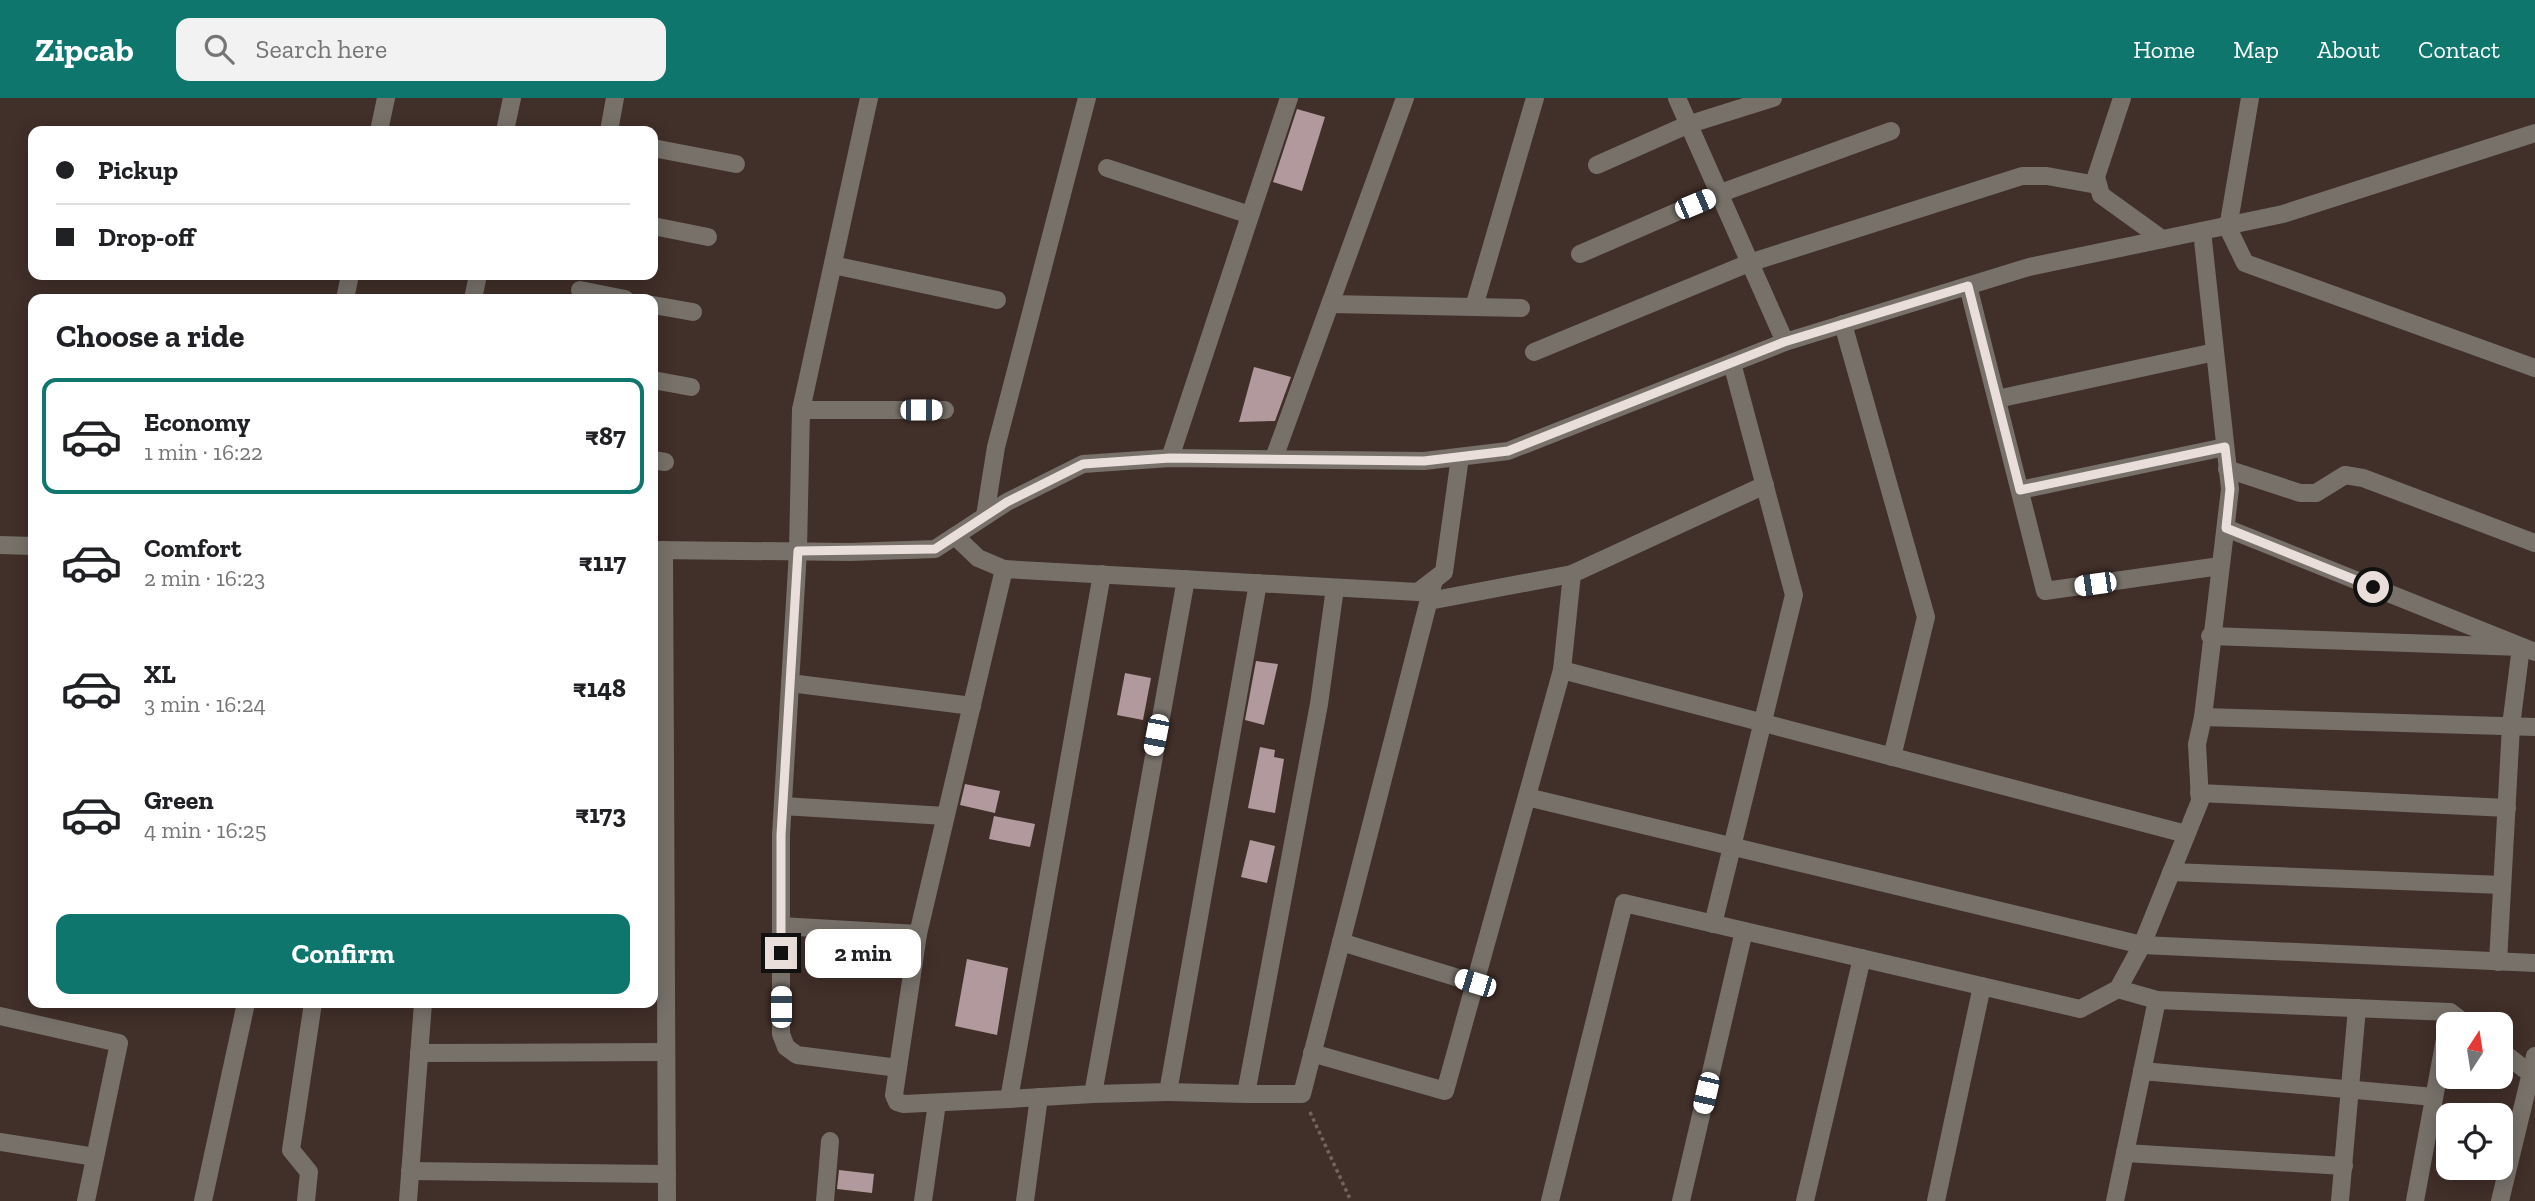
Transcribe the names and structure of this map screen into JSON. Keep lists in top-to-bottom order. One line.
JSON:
{"north":"top","page":{"header":"Zipcab","search":"Search here","nav":["Home","Map","About","Contact"],"banner":["Pickup","Drop-off"],"heading":"Choose a ride","list":[{"name":"Economy","note":"1 min · 16:22","value":"₹87"},{"name":"Comfort","note":"2 min · 16:23","value":"₹117"},{"name":"XL","note":"3 min · 16:24","value":"₹148"},{"name":"Green","note":"4 min · 16:25","value":"₹173"}],"buttons":"Confirm","bubble":"2 min"}}
